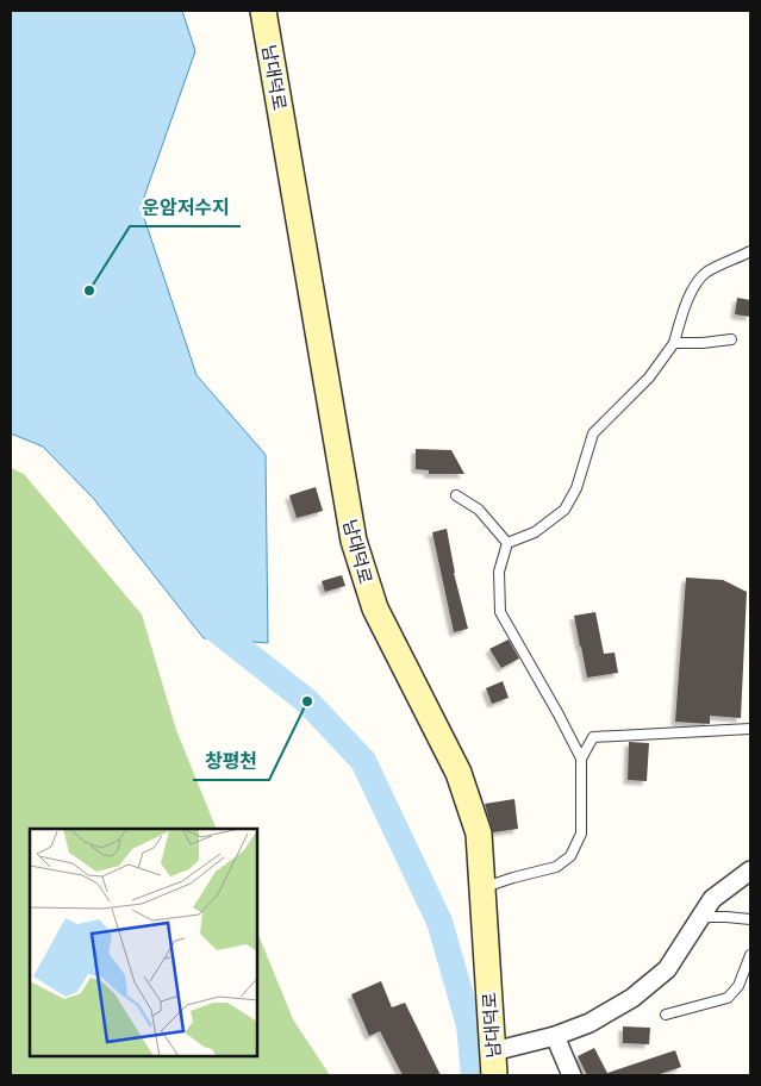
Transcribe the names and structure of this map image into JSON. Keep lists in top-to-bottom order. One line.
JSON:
{"streets":{"main road":["남대덕로"]},"places":["운암저수지","창평천"]}
